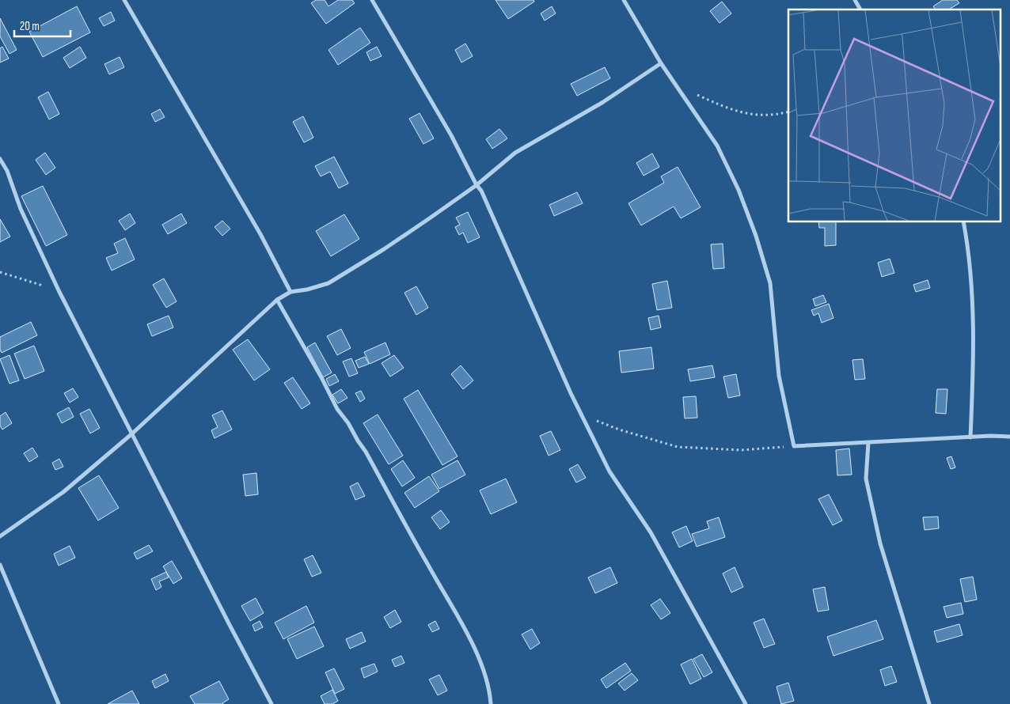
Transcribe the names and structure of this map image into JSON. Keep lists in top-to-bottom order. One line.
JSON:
{"scale_bar":"20 m"}
